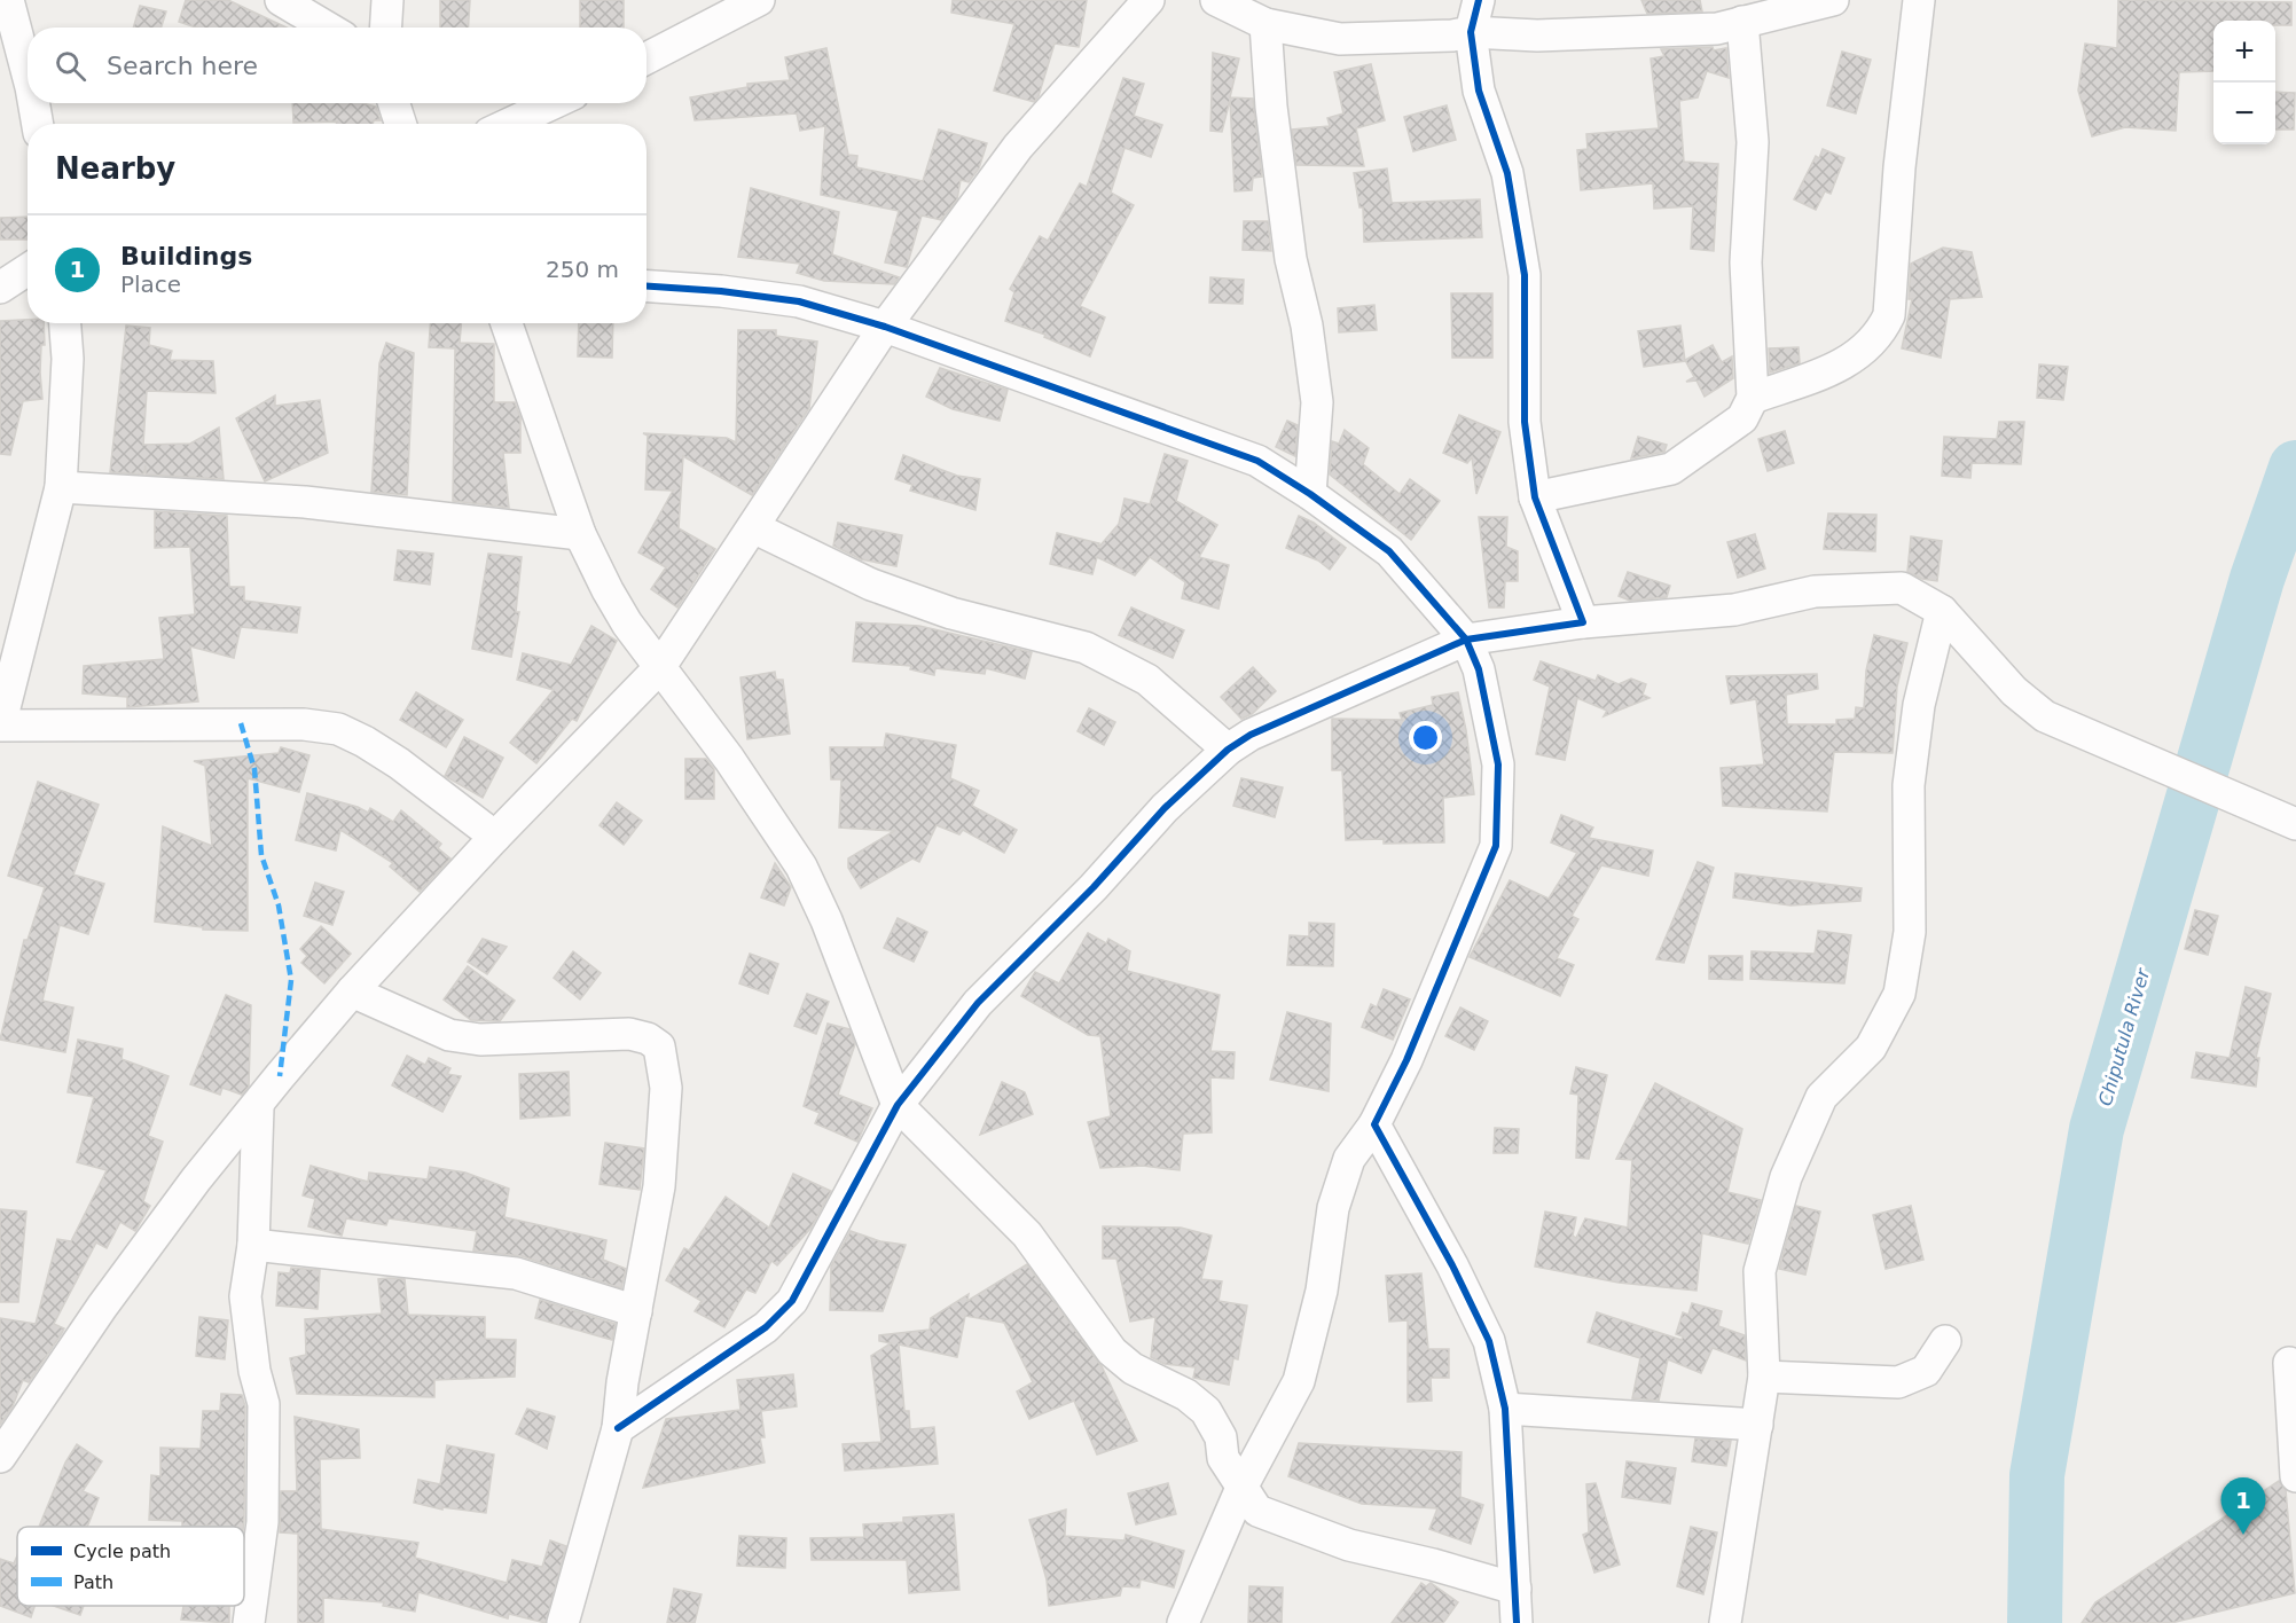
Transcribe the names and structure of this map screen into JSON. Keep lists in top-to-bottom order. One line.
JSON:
{"water":["Chiputula River"],"legend":["Cycle path","Path"],"page":{"map_buttons":["+","−"],"search":"Search here","heading":"Nearby","list":[{"mark":"1","name":"Buildings","note":"Place","value":"250 m"}],"pins":"1"}}
